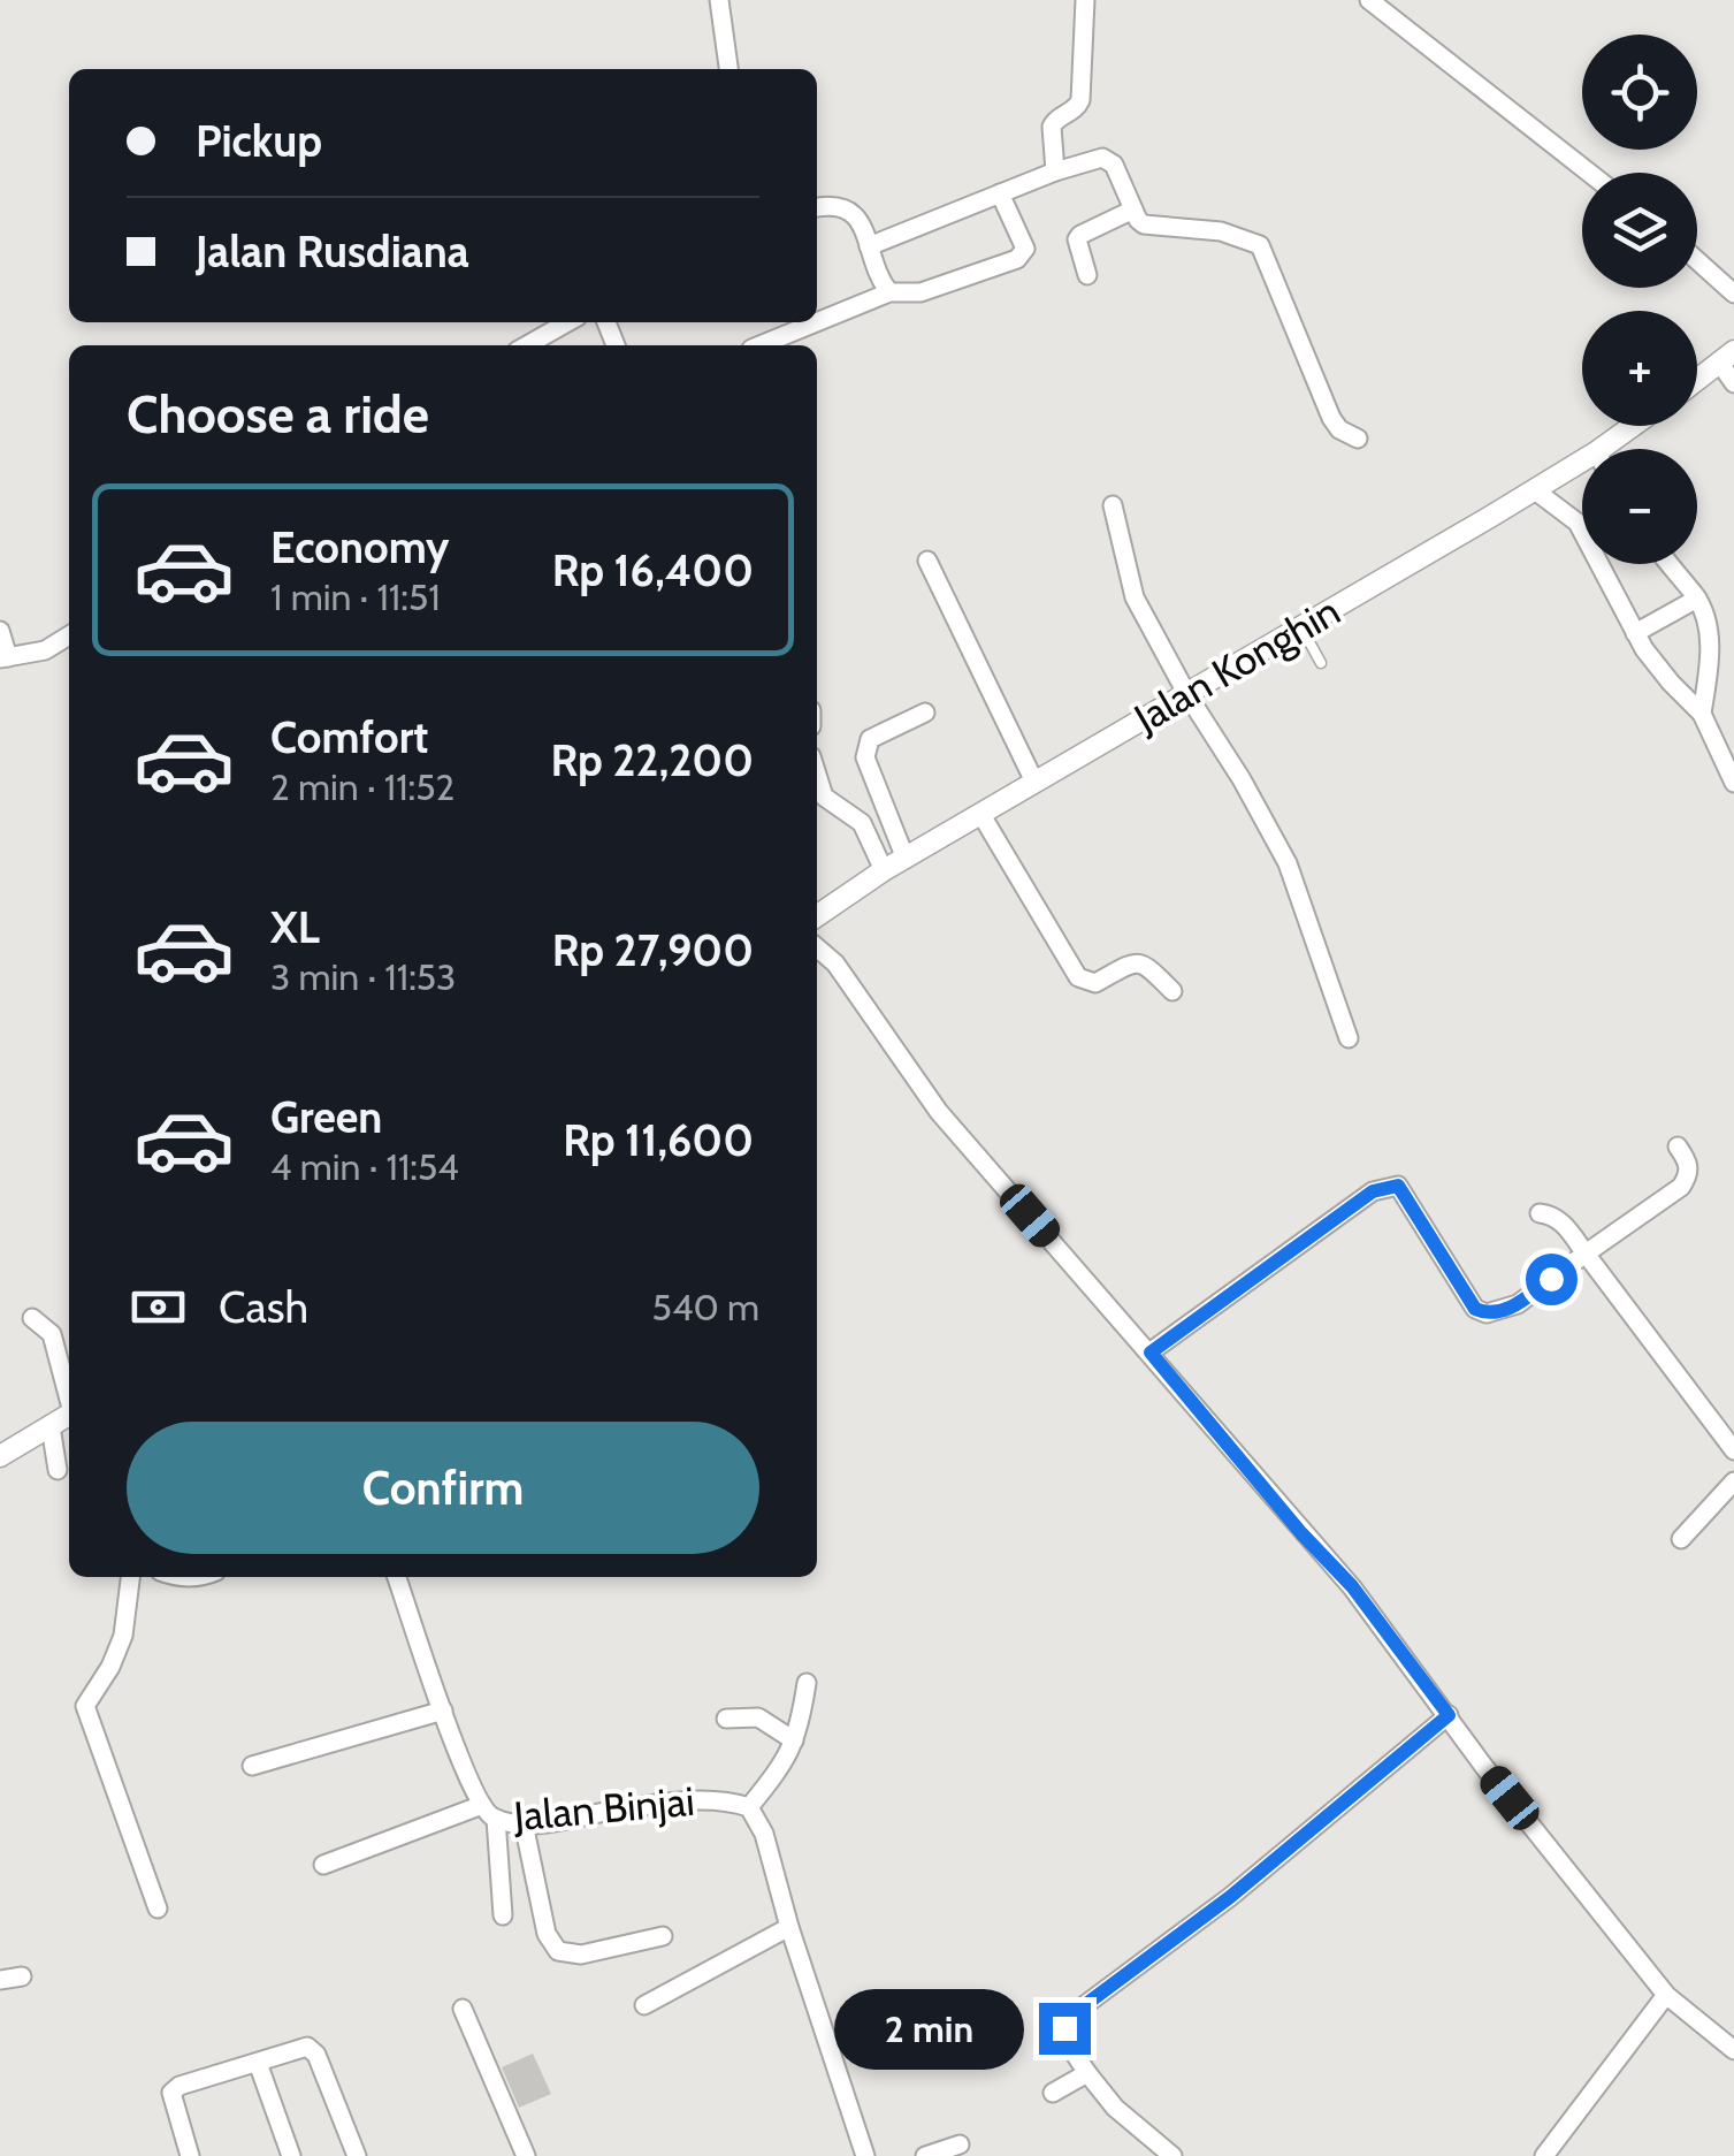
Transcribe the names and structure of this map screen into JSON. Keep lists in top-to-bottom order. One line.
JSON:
{"streets":{"street":["Jalan Konghin","Jalan Binjai"]},"page":{"map_buttons":["+","−"],"banner":["Pickup","Jalan Rusdiana"],"heading":"Choose a ride","list":[{"name":"Economy","note":"1 min · 11:51","value":"Rp 16,400"},{"name":"Comfort","note":"2 min · 11:52","value":"Rp 22,200"},{"name":"XL","note":"3 min · 11:53","value":"Rp 27,900"},{"name":"Green","note":"4 min · 11:54","value":"Rp 11,600"}],"pay":["Cash","540 m"],"buttons":"Confirm","bubble":"2 min"}}
